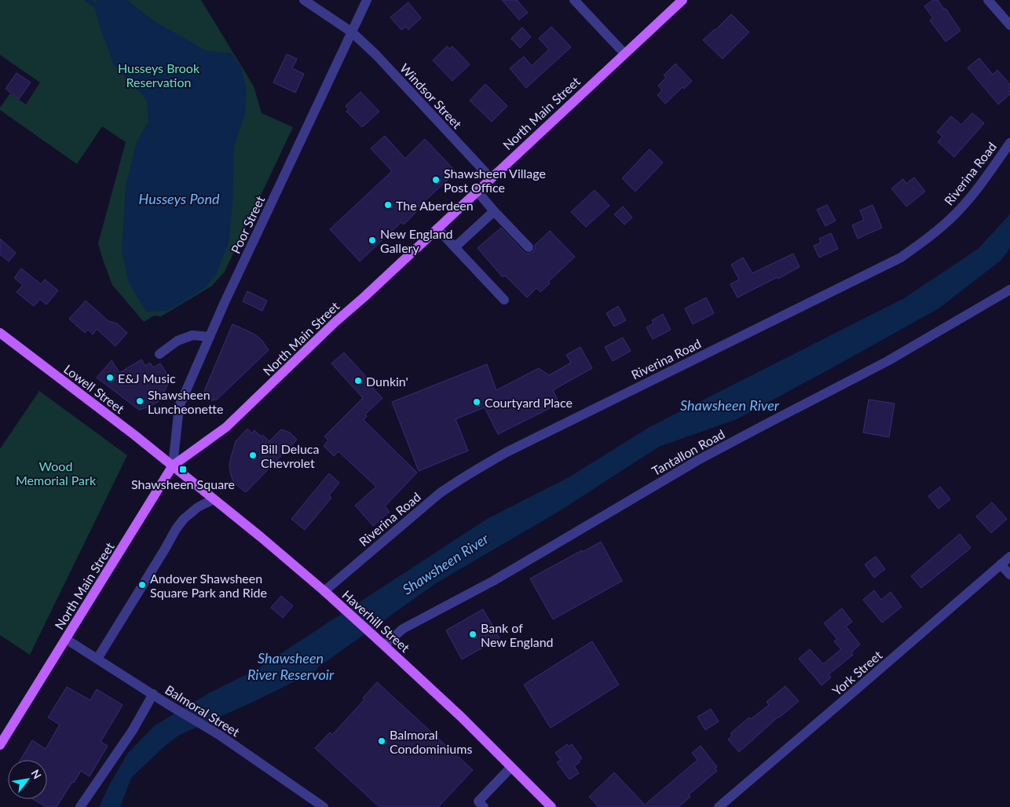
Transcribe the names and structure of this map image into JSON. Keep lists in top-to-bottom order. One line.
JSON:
{"streets":{"main road":["North Main Street","Lowell Street","Haverhill Street"],"street":["Windsor Street","Riverina Road","Poor Street","Tantallon Road","York Street","Balmoral Street"]},"crossings":[["Windsor Street","North Main Street"],["Windsor Street","Poor Street"],["North Main Street","Poor Street"],["North Main Street","Lowell Street"],["North Main Street","Haverhill Street"],["North Main Street","Balmoral Street"],["Riverina Road","Haverhill Street"],["Poor Street","Lowell Street"],["Poor Street","Haverhill Street"],["Lowell Street","Haverhill Street"],["Tantallon Road","Haverhill Street"]],"water":["Husseys Pond","Shawsheen River","Shawsheen River Reservoir"],"parks":["Husseys Brook Reservation","Wood Memorial Park"],"places":{"other":["Shawsheen Village Post Office","The Aberdeen","New England Gallery","E&J Music","Dunkin'","Shawsheen Luncheonette","Courtyard Place","Bill Deluca Chevrolet","Andover Shawsheen Square Park and Ride","Bank of New England","Balmoral Condominiums"],"transit":["Shawsheen Square"]},"north":"top right"}
